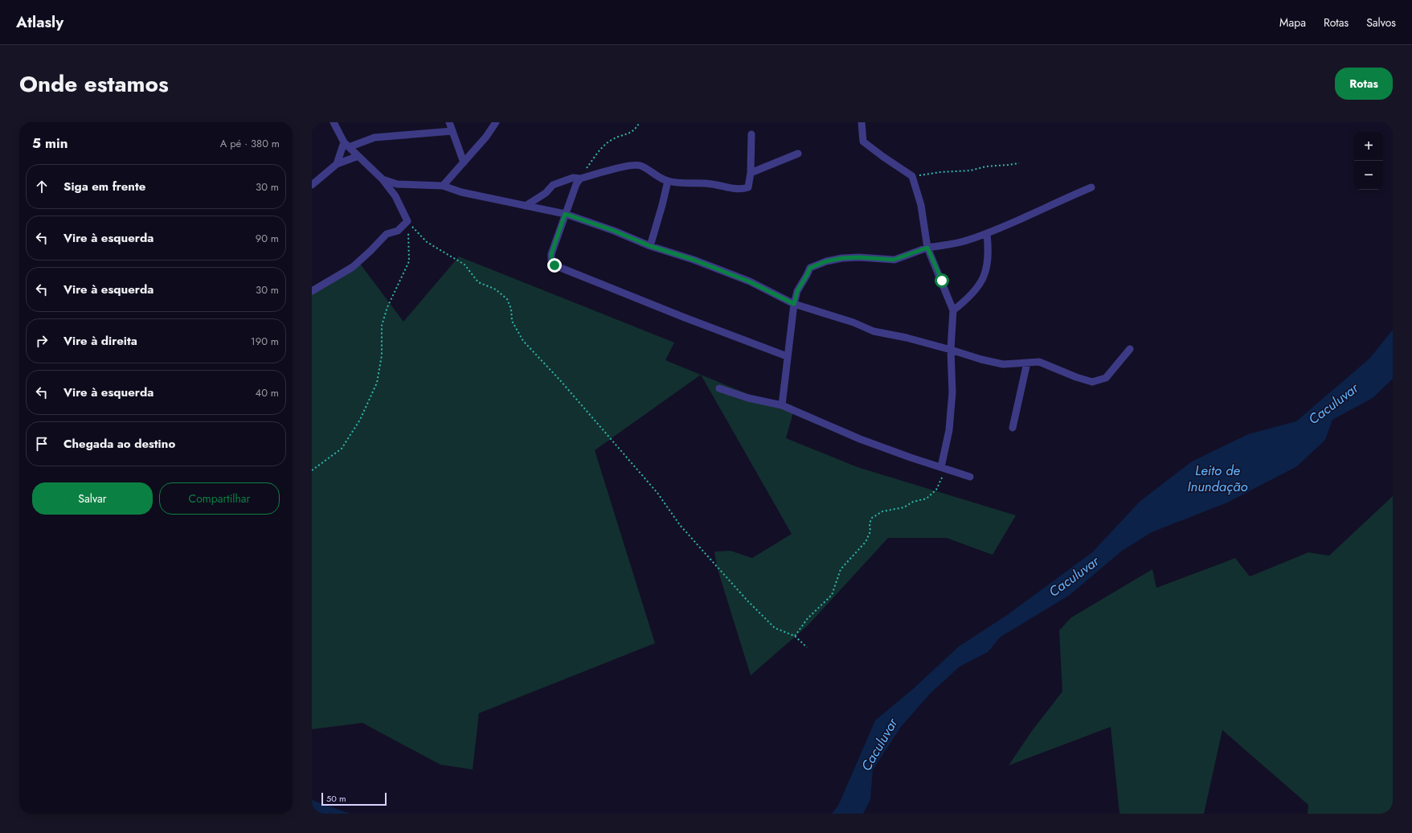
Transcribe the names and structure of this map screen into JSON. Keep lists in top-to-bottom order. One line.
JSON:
{"water":["Caculuvar","Leito de Inundação"],"scale_bar":"50 m","page":{"header":"Atlasly","nav":["Mapa","Rotas","Salvos"],"title":"Onde estamos","buttons":["Rotas",["Salvar","Compartilhar"]],"heading":["5 min","A pé · 380 m"],"map_buttons":["+","−"],"list":[["Siga em frente","30 m"],["Vire à esquerda","90 m"],["Vire à esquerda","30 m"],["Vire à direita","190 m"],["Vire à esquerda","40 m"],"Chegada ao destino"],"scale":"50 m"}}
